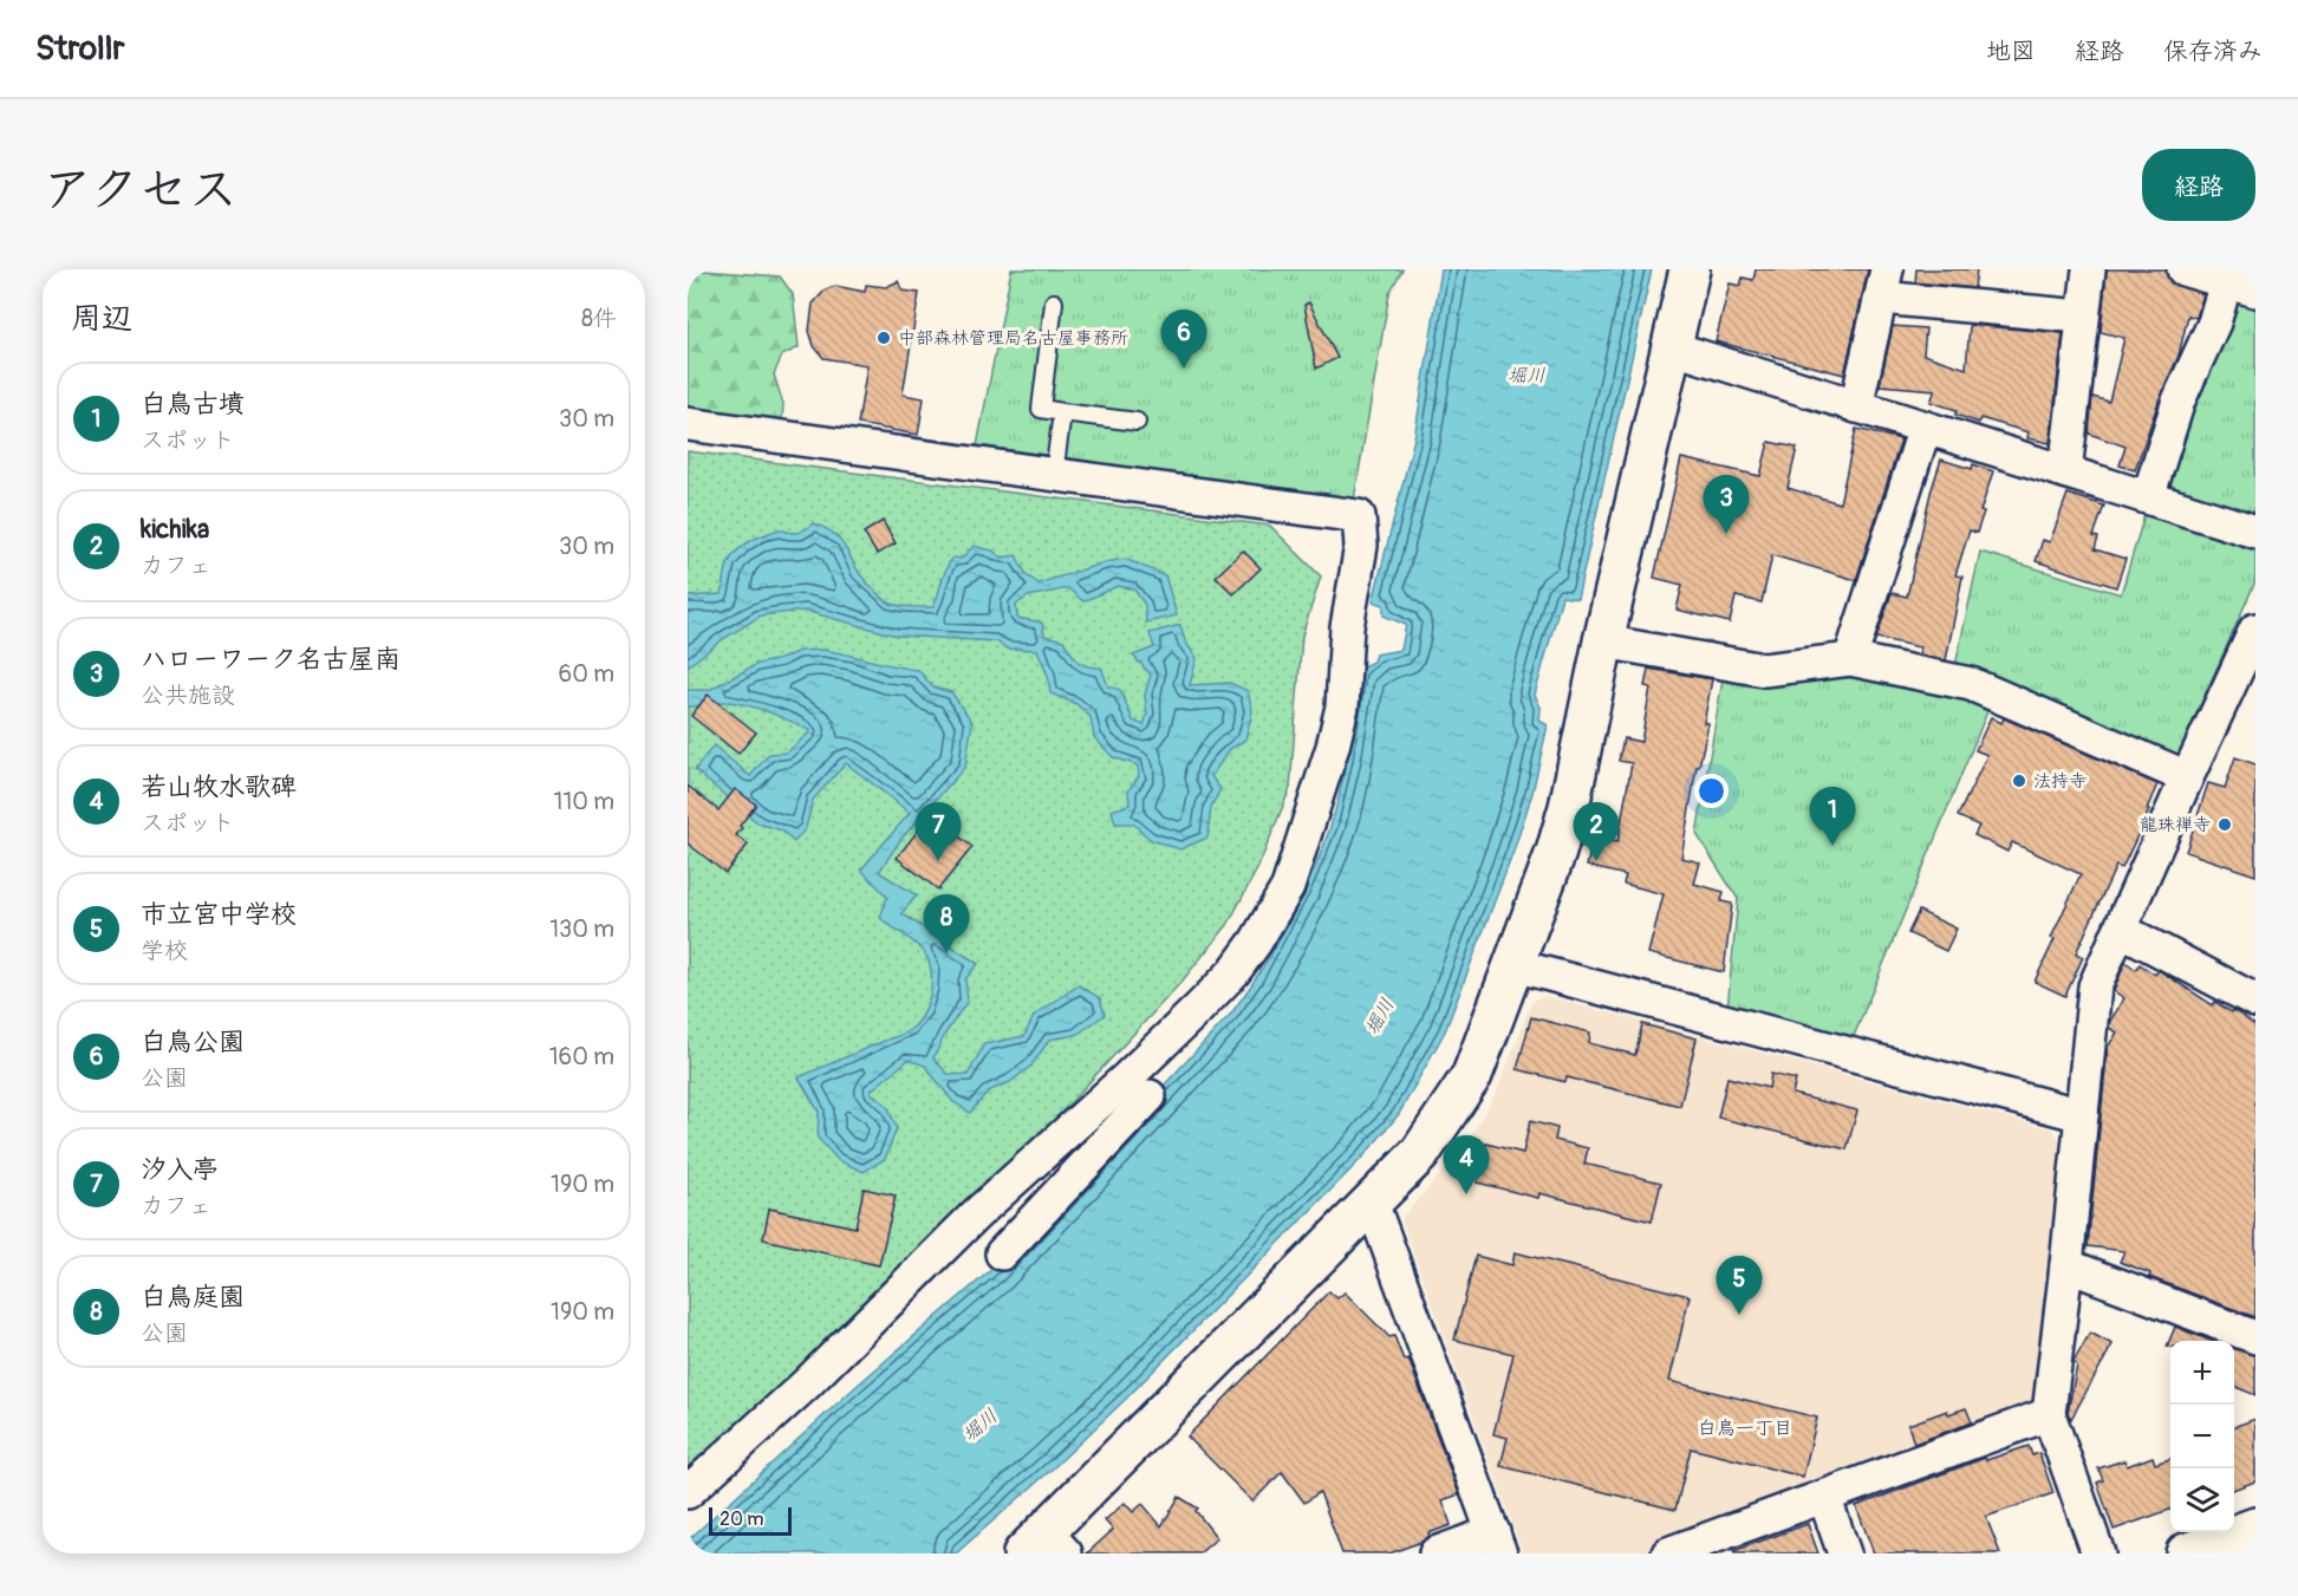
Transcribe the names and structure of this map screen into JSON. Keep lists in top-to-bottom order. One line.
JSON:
{"districts":["白鳥一丁目"],"water":["堀川"],"places":["中部森林管理局名古屋事務所","法持寺","龍珠禅寺"],"scale_bar":"20 m","page":{"header":"Strollr","nav":["地図","経路","保存済み"],"title":"アクセス","buttons":"経路","heading":["周辺","8件"],"pins":["6","3","1","2","7","8","4","5"],"list":[{"mark":"1","name":"白鳥古墳","note":"スポット","value":"30 m"},{"mark":"2","name":"kichika","note":"カフェ","value":"30 m"},{"mark":"3","name":"ハローワーク名古屋南","note":"公共施設","value":"60 m"},{"mark":"4","name":"若山牧水歌碑","note":"スポット","value":"110 m"},{"mark":"5","name":"市立宮中学校","note":"学校","value":"130 m"},{"mark":"6","name":"白鳥公園","note":"公園","value":"160 m"},{"mark":"7","name":"汐入亭","note":"カフェ","value":"190 m"},{"mark":"8","name":"白鳥庭園","note":"公園","value":"190 m"}],"map_buttons":["+","−"],"scale":"20 m"}}
